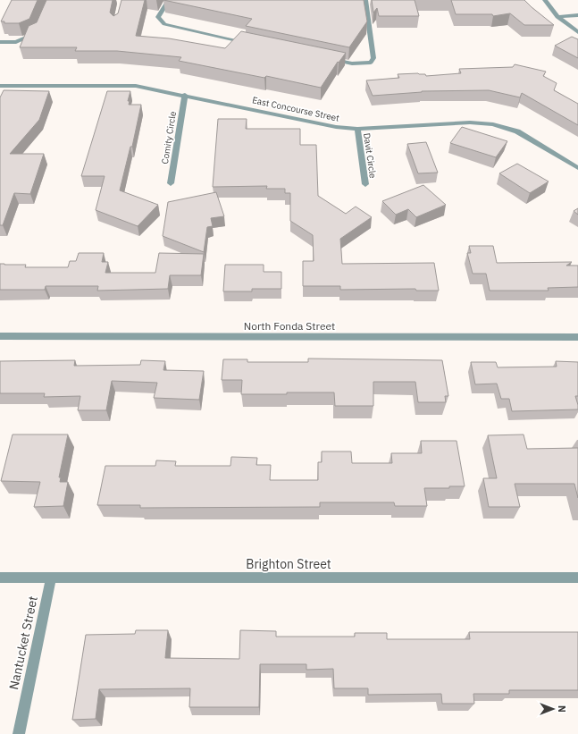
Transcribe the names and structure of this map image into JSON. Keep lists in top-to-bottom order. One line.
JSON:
{"streets":{"street":["East Concourse Street","Comity Circle","Davit Circle","North Fonda Street","Brighton Street","Nantucket Street"]},"crossings":[["East Concourse Street","Comity Circle"],["East Concourse Street","Davit Circle"],["Brighton Street","Nantucket Street"]],"north":"right"}
